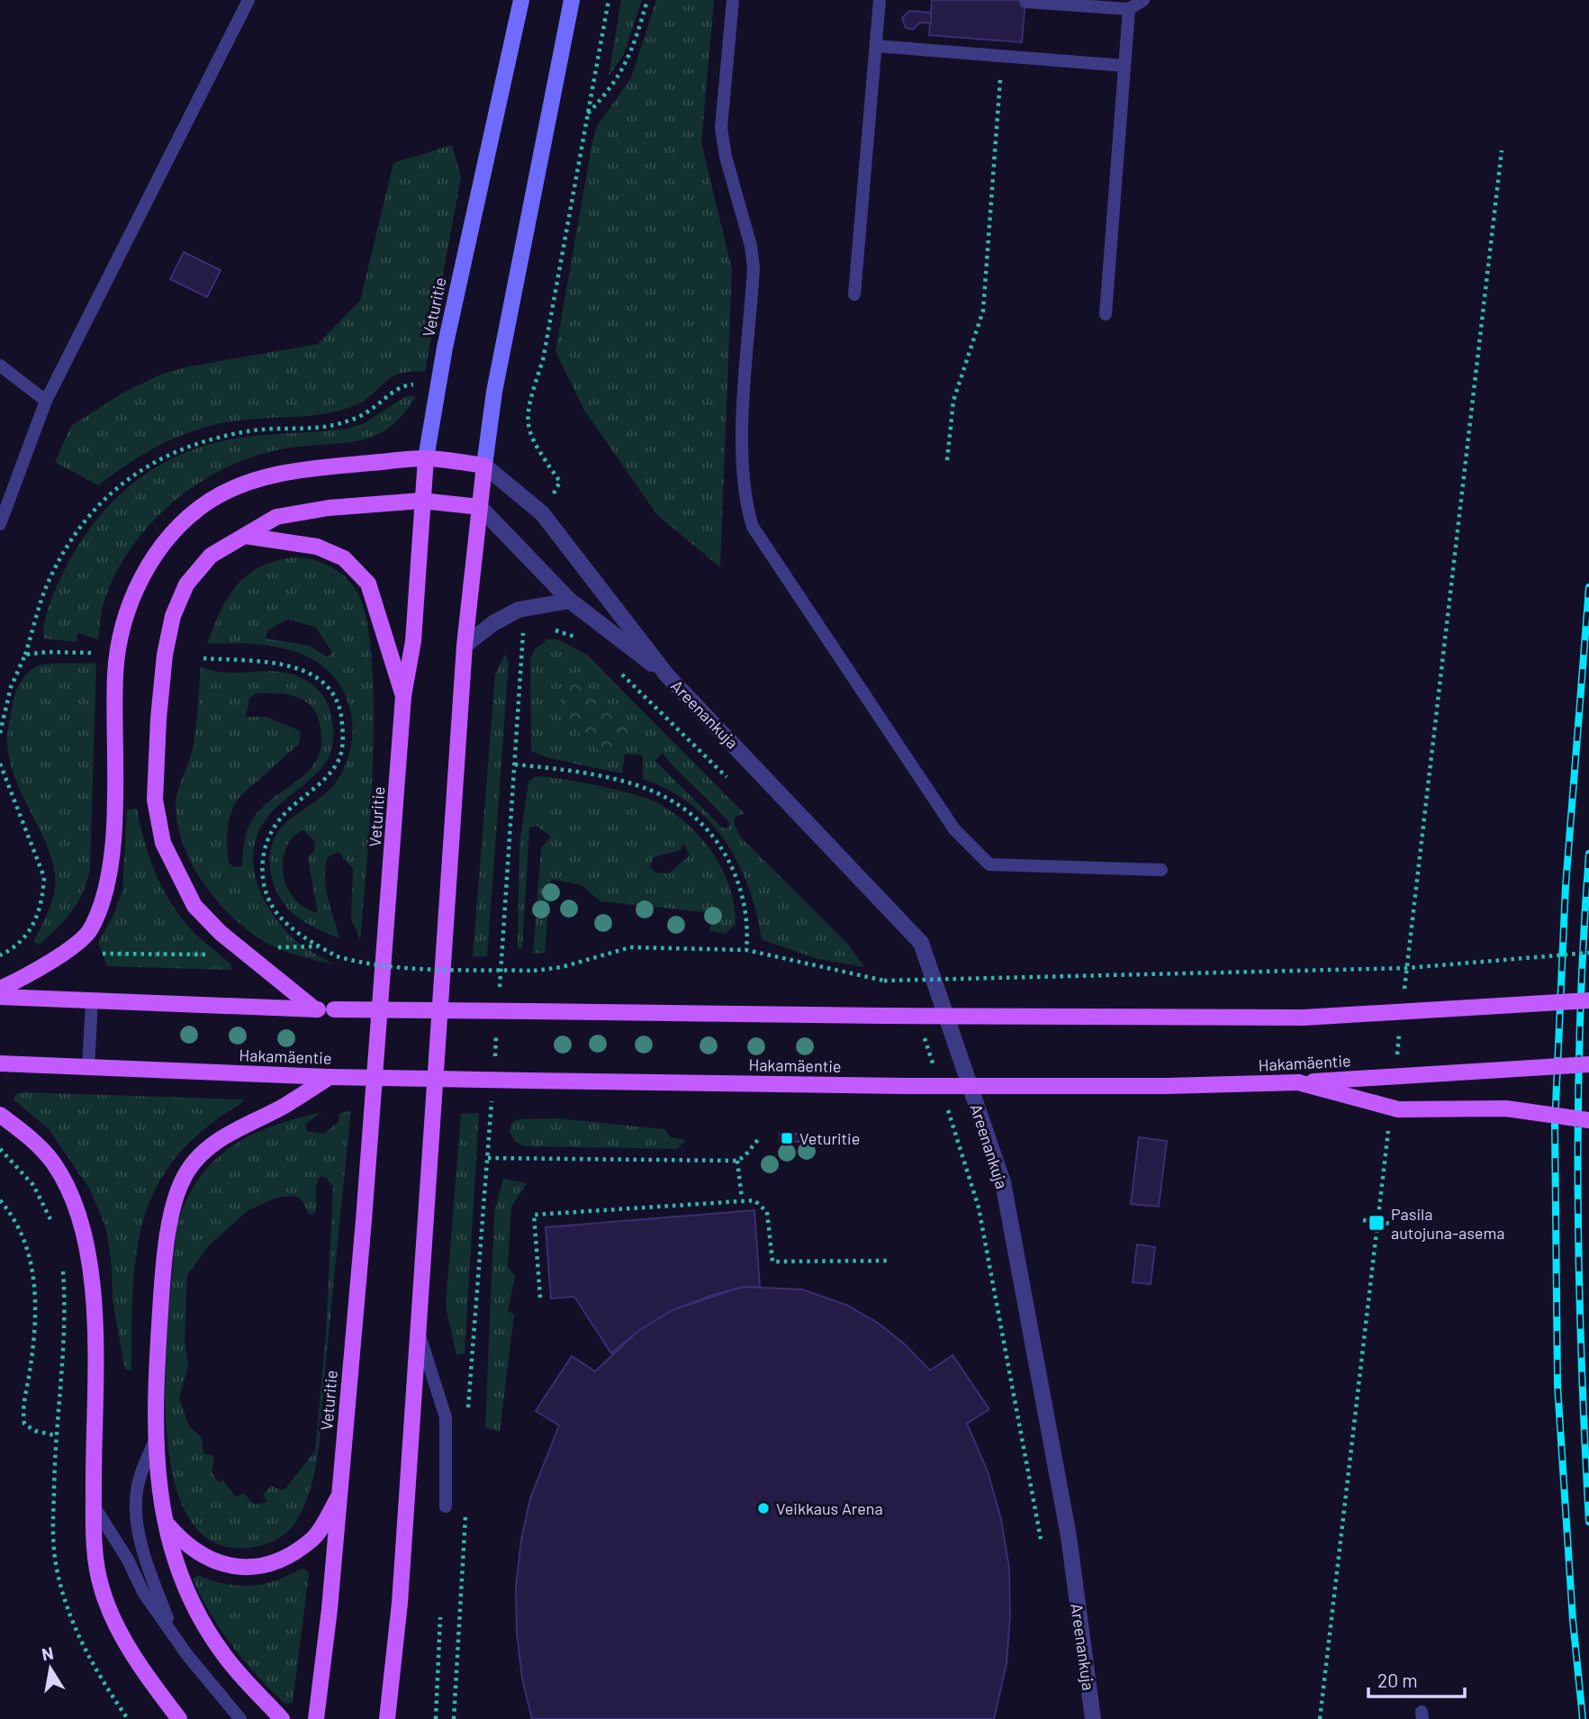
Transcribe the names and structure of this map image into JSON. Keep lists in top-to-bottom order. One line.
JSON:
{"streets":{"main road":["Veturitie","Hakamäentie"],"street":["Areenankuja"]},"places":{"transit":["Veturitie","Pasila autojuna-asema"],"other":["Veikkaus Arena"]},"scale_bar":"20 m","north":"top"}
